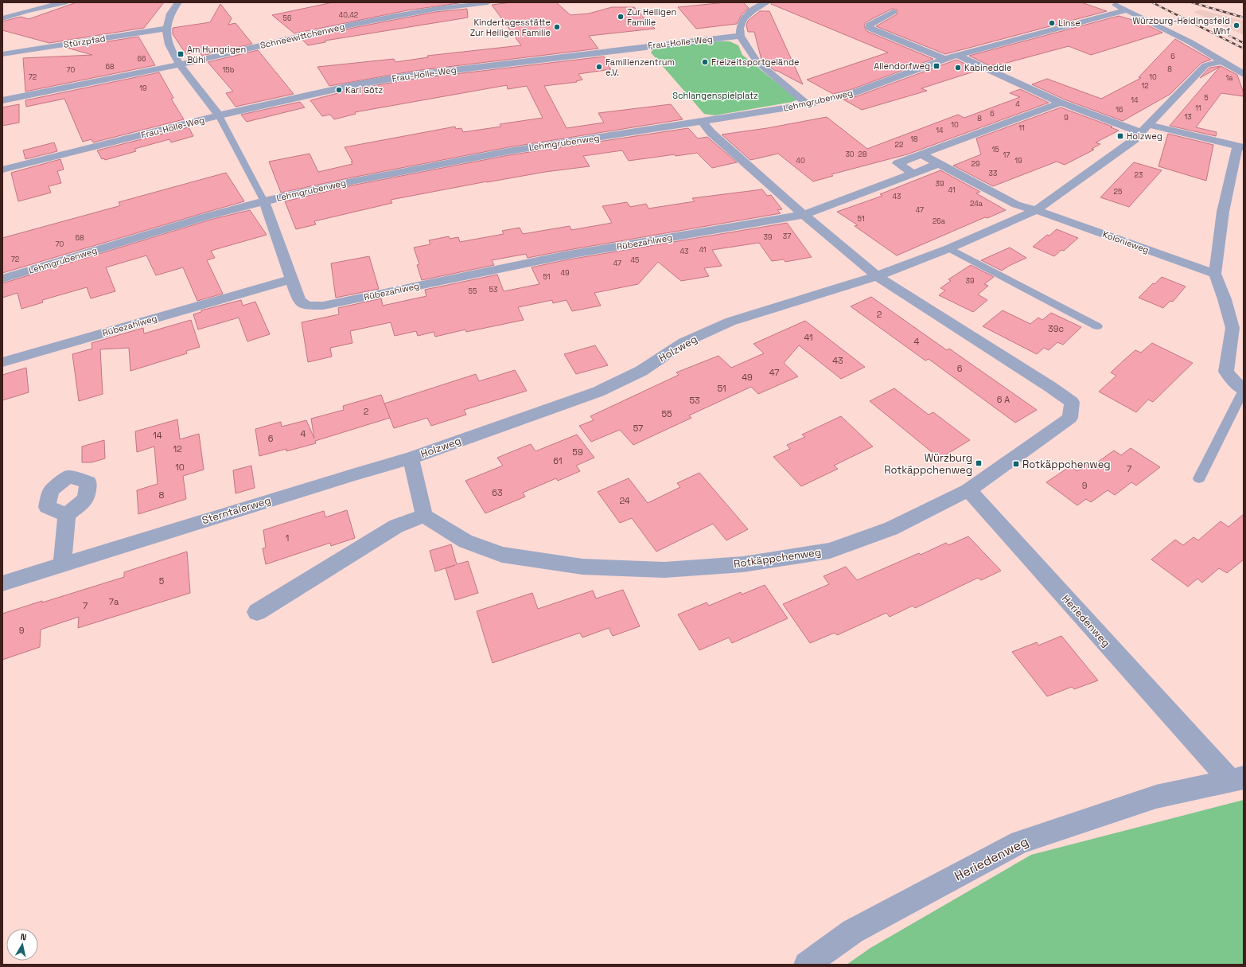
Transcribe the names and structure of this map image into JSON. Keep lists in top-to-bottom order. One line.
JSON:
{"streets":{"street":["Schneewittchenweg","Stürzpfad","Frau-Holle-Weg","Lehmgrubenweg","Rübezahlweg","Kolonieweg","Holzweg","Sterntalerweg","Rotkäppchenweg","Heriedenweg"]},"crossings":[["Kolonieweg","Holzweg"],["Holzweg","Sterntalerweg"],["Holzweg","Rotkäppchenweg"],["Rotkäppchenweg","Heriedenweg"]],"parks":["Schlangenspielplatz"],"places":{"other":["Zur Heiligen Familie","Linse","Würzburg-Heidingsfeld Whf","Kindertagesstätte Zur Heiligen Familie","Freizeitsportgelände","Familienzentrum e.V.","Kabineddle","Karl Götz"],"transit":["Am Hungrigen Bühl","Allendorfweg","Holzweg","Würzburg Rotkäppchenweg","Rotkäppchenweg"]},"house_numbers":["40,42","56","6","66","68","8","70","15b","72","10","1a","12","19","5","14","4","11","16","6","13","9","8","10","11","14","18","22","15","30","28","17","40","19","29","33","23","39","41","25","43","24a","47","51","26a","37","39","68","70","41","43","72","45","47","49","51","39","53","55","2","39c","41","4","43","6","47","49","51","6 A","53","2","55","57","4","14","6","12","59","61","10","7","9","63","8","24","1","5","7a","7","9"],"north":"top"}
